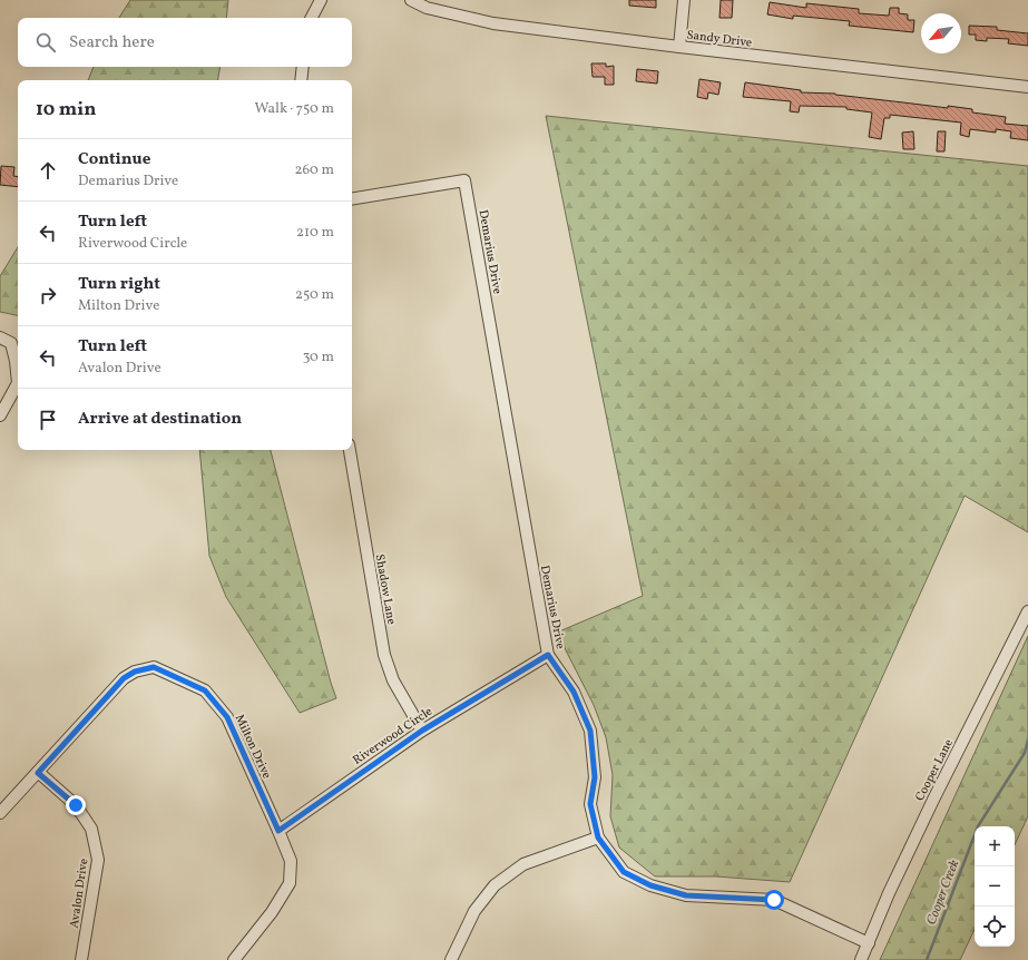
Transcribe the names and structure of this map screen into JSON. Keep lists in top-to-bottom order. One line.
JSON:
{"streets":{"street":["Sandy Drive","Demarius Drive","Shadow Lane","Riverwood Circle","Milton Drive","Cooper Lane","Avalon Drive"]},"crossings":[["Demarius Drive","Riverwood Circle"],["Demarius Drive","Cooper Lane"],["Shadow Lane","Riverwood Circle"],["Riverwood Circle","Milton Drive"],["Milton Drive","Avalon Drive"]],"water":["Cooper Creek"],"north":"bottom left","page":{"search":"Search here","heading":["10 min","Walk · 750 m"],"list":[["Continue","Demarius Drive","260 m"],["Turn left","Riverwood Circle","210 m"],["Turn right","Milton Drive","250 m"],["Turn left","Avalon Drive","30 m"],"Arrive at destination"],"map_buttons":["+","−"]}}
